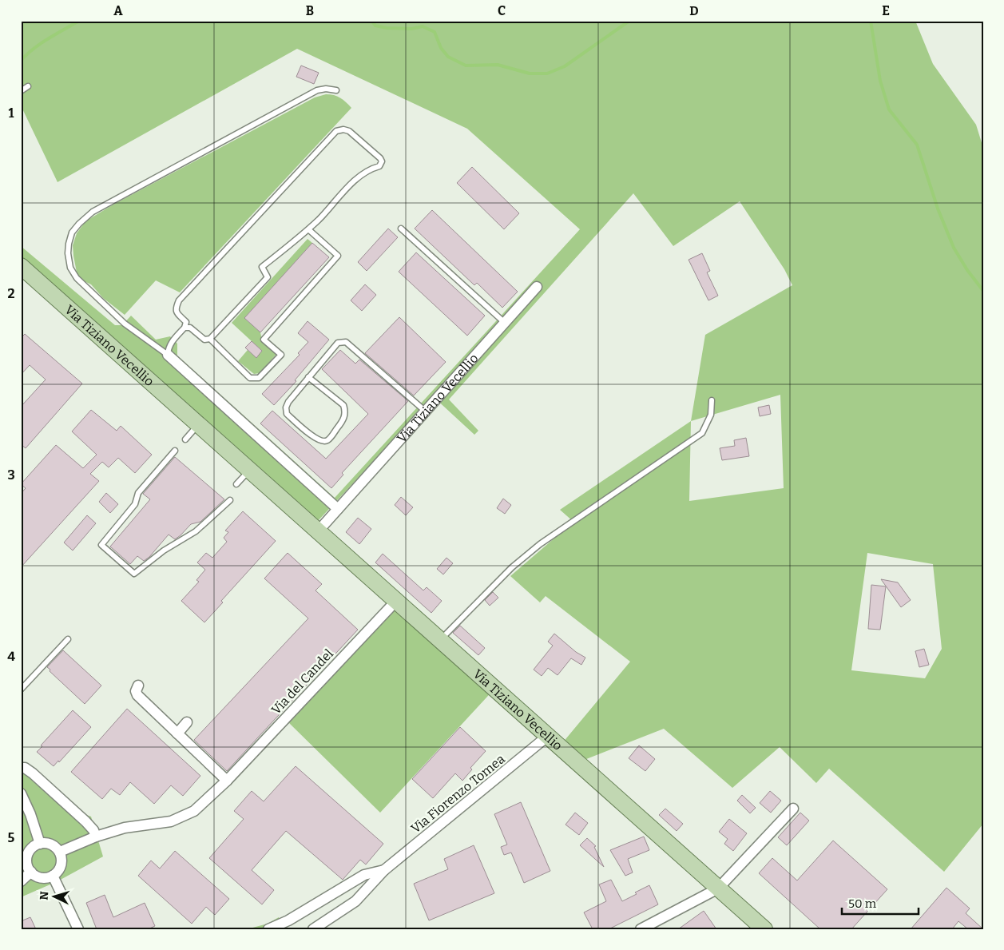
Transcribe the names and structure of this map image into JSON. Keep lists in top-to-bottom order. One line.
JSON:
{"streets":{"main road":["Via Tiziano Vecellio"],"street":["Via del Candel","Via Fiorenzo Tomea"]},"crossings":[["Via Tiziano Vecellio","Via del Candel"],["Via Tiziano Vecellio","Via Fiorenzo Tomea"]],"scale_bar":"50 m","north":"left","grid":{"columns":["A","B","C","D","E"],"rows":["1","2","3","4","5"]}}
